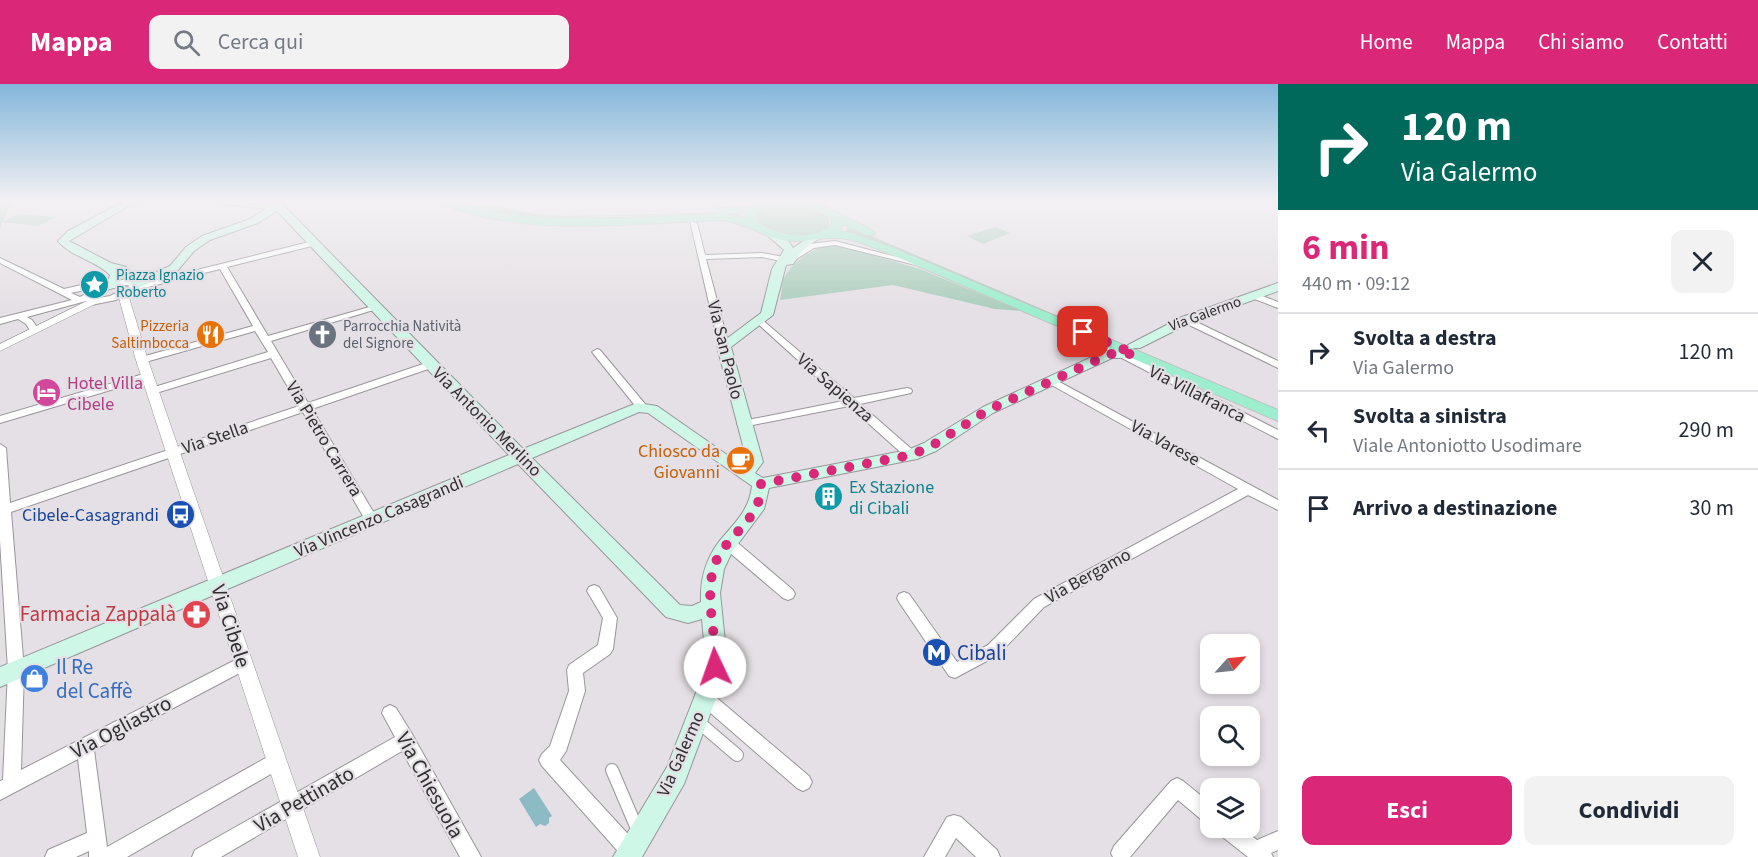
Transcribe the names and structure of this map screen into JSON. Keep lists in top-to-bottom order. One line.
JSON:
{"streets":{"main road":["Via Galermo","Via San Paolo","Via Antonio Merlino","Via Vincenzo Casagrandi"],"street":["Via Sapienza","Via Villafranca","Via Stella","Via Pietro Carrera","Via Varese","Via Bergamo","Via Cibele","Via Ogliastro","Via Chiesuola","Via Pettinato"]},"crossings":[["Via Galermo","Via San Paolo"],["Via Galermo","Via Sapienza"],["Via Galermo","Via Villafranca"],["Via Galermo","Via Antonio Merlino"],["Via Galermo","Via Varese"],["Via Antonio Merlino","Via Stella"],["Via Antonio Merlino","Via Vincenzo Casagrandi"],["Via Stella","Via Pietro Carrera"],["Via Stella","Via Cibele"],["Via Pietro Carrera","Via Vincenzo Casagrandi"],["Via Varese","Via Bergamo"],["Via Vincenzo Casagrandi","Via Cibele"],["Via Cibele","Via Ogliastro"],["Via Cibele","Via Pettinato"],["Via Chiesuola","Via Pettinato"]],"places":{"place":["Piazza Ignazio Roberto"],"restaurant":["Pizzeria Saltimbocca"],"church":["Parrocchia Natività del Signore"],"hotel":["Hotel Villa Cibele"],"cafe":["Chiosco da Giovanni"],"building":["Ex Stazione di Cibali"],"bus stop":["Cibele-Casagrandi"],"pharmacy":["Farmacia Zappalà"],"metro station":["Cibali"],"shop":["Il Re del Caffè"]},"north":"top right","page":{"header":"Mappa","search":"Cerca qui","nav":["Home","Mappa","Chi siamo","Contatti"],"turn":["120 m","Via Galermo"],"heading":["6 min","440 m · 09:12"],"list":[{"name":"Svolta a destra","note":"Via Galermo","value":"120 m"},{"name":"Svolta a sinistra","note":"Viale Antoniotto Usodimare","value":"290 m"},{"name":"Arrivo a destinazione","value":"30 m"}],"buttons":["Esci","Condividi"]}}
